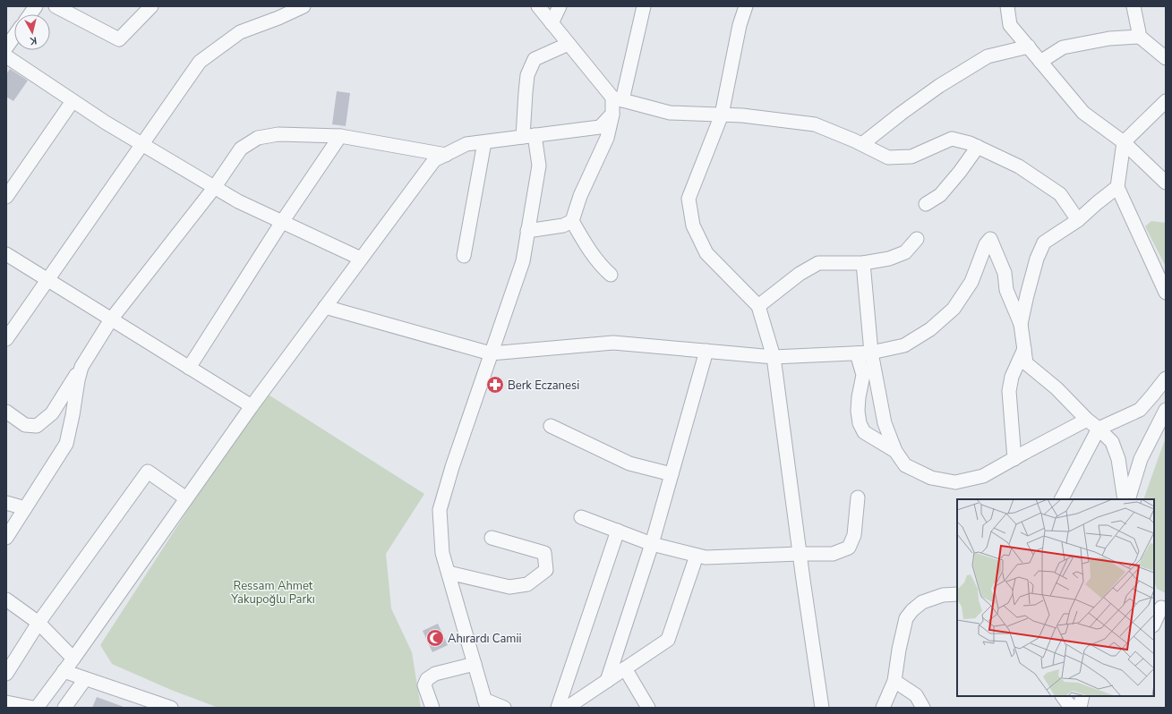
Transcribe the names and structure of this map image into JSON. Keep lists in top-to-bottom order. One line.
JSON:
{"parks":["Ressam Ahmet Yakupoğlu Parkı"],"places":{"pharmacy":["Berk Eczanesi"],"mosque":["Ahırardı Camii"]},"north":"bottom"}
